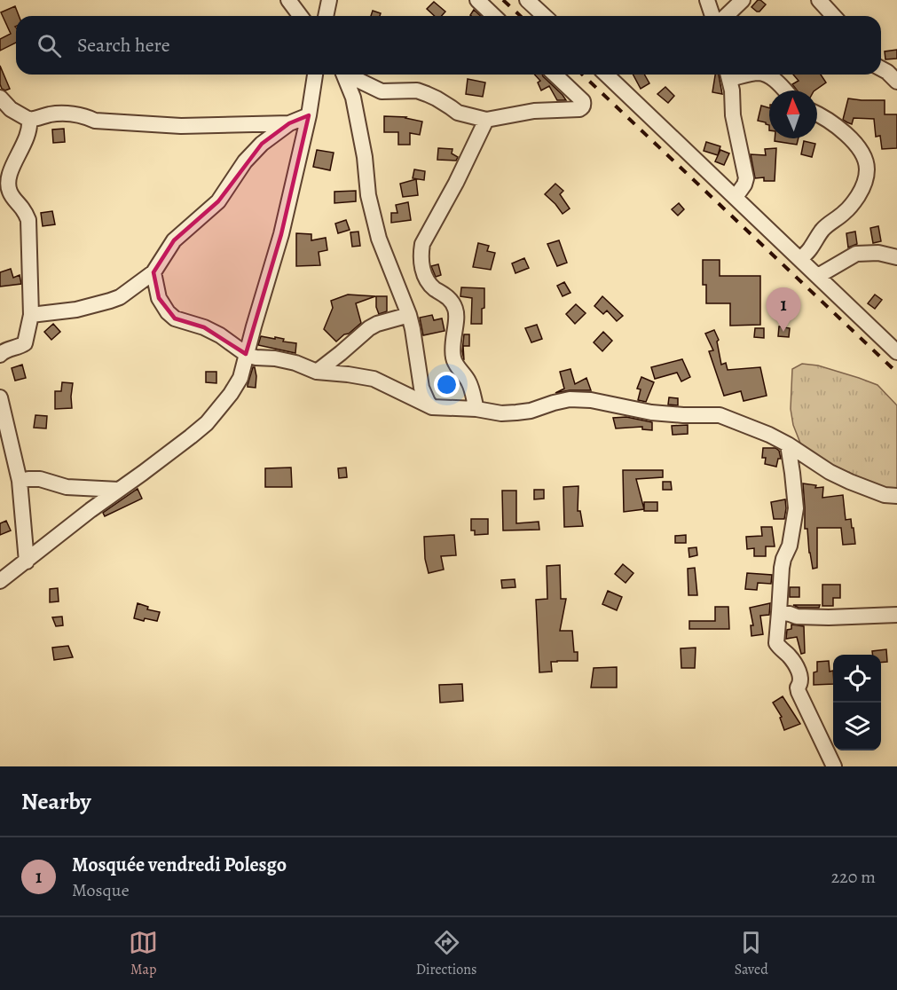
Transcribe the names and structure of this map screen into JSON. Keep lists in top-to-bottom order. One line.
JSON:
{"north":"top","page":{"search":"Search here","pins":"1","heading":"Nearby","list":[{"mark":"1","name":"Mosquée vendredi Polesgo","note":"Mosque","value":"220 m"}],"nav":["Map","Directions","Saved"]}}
